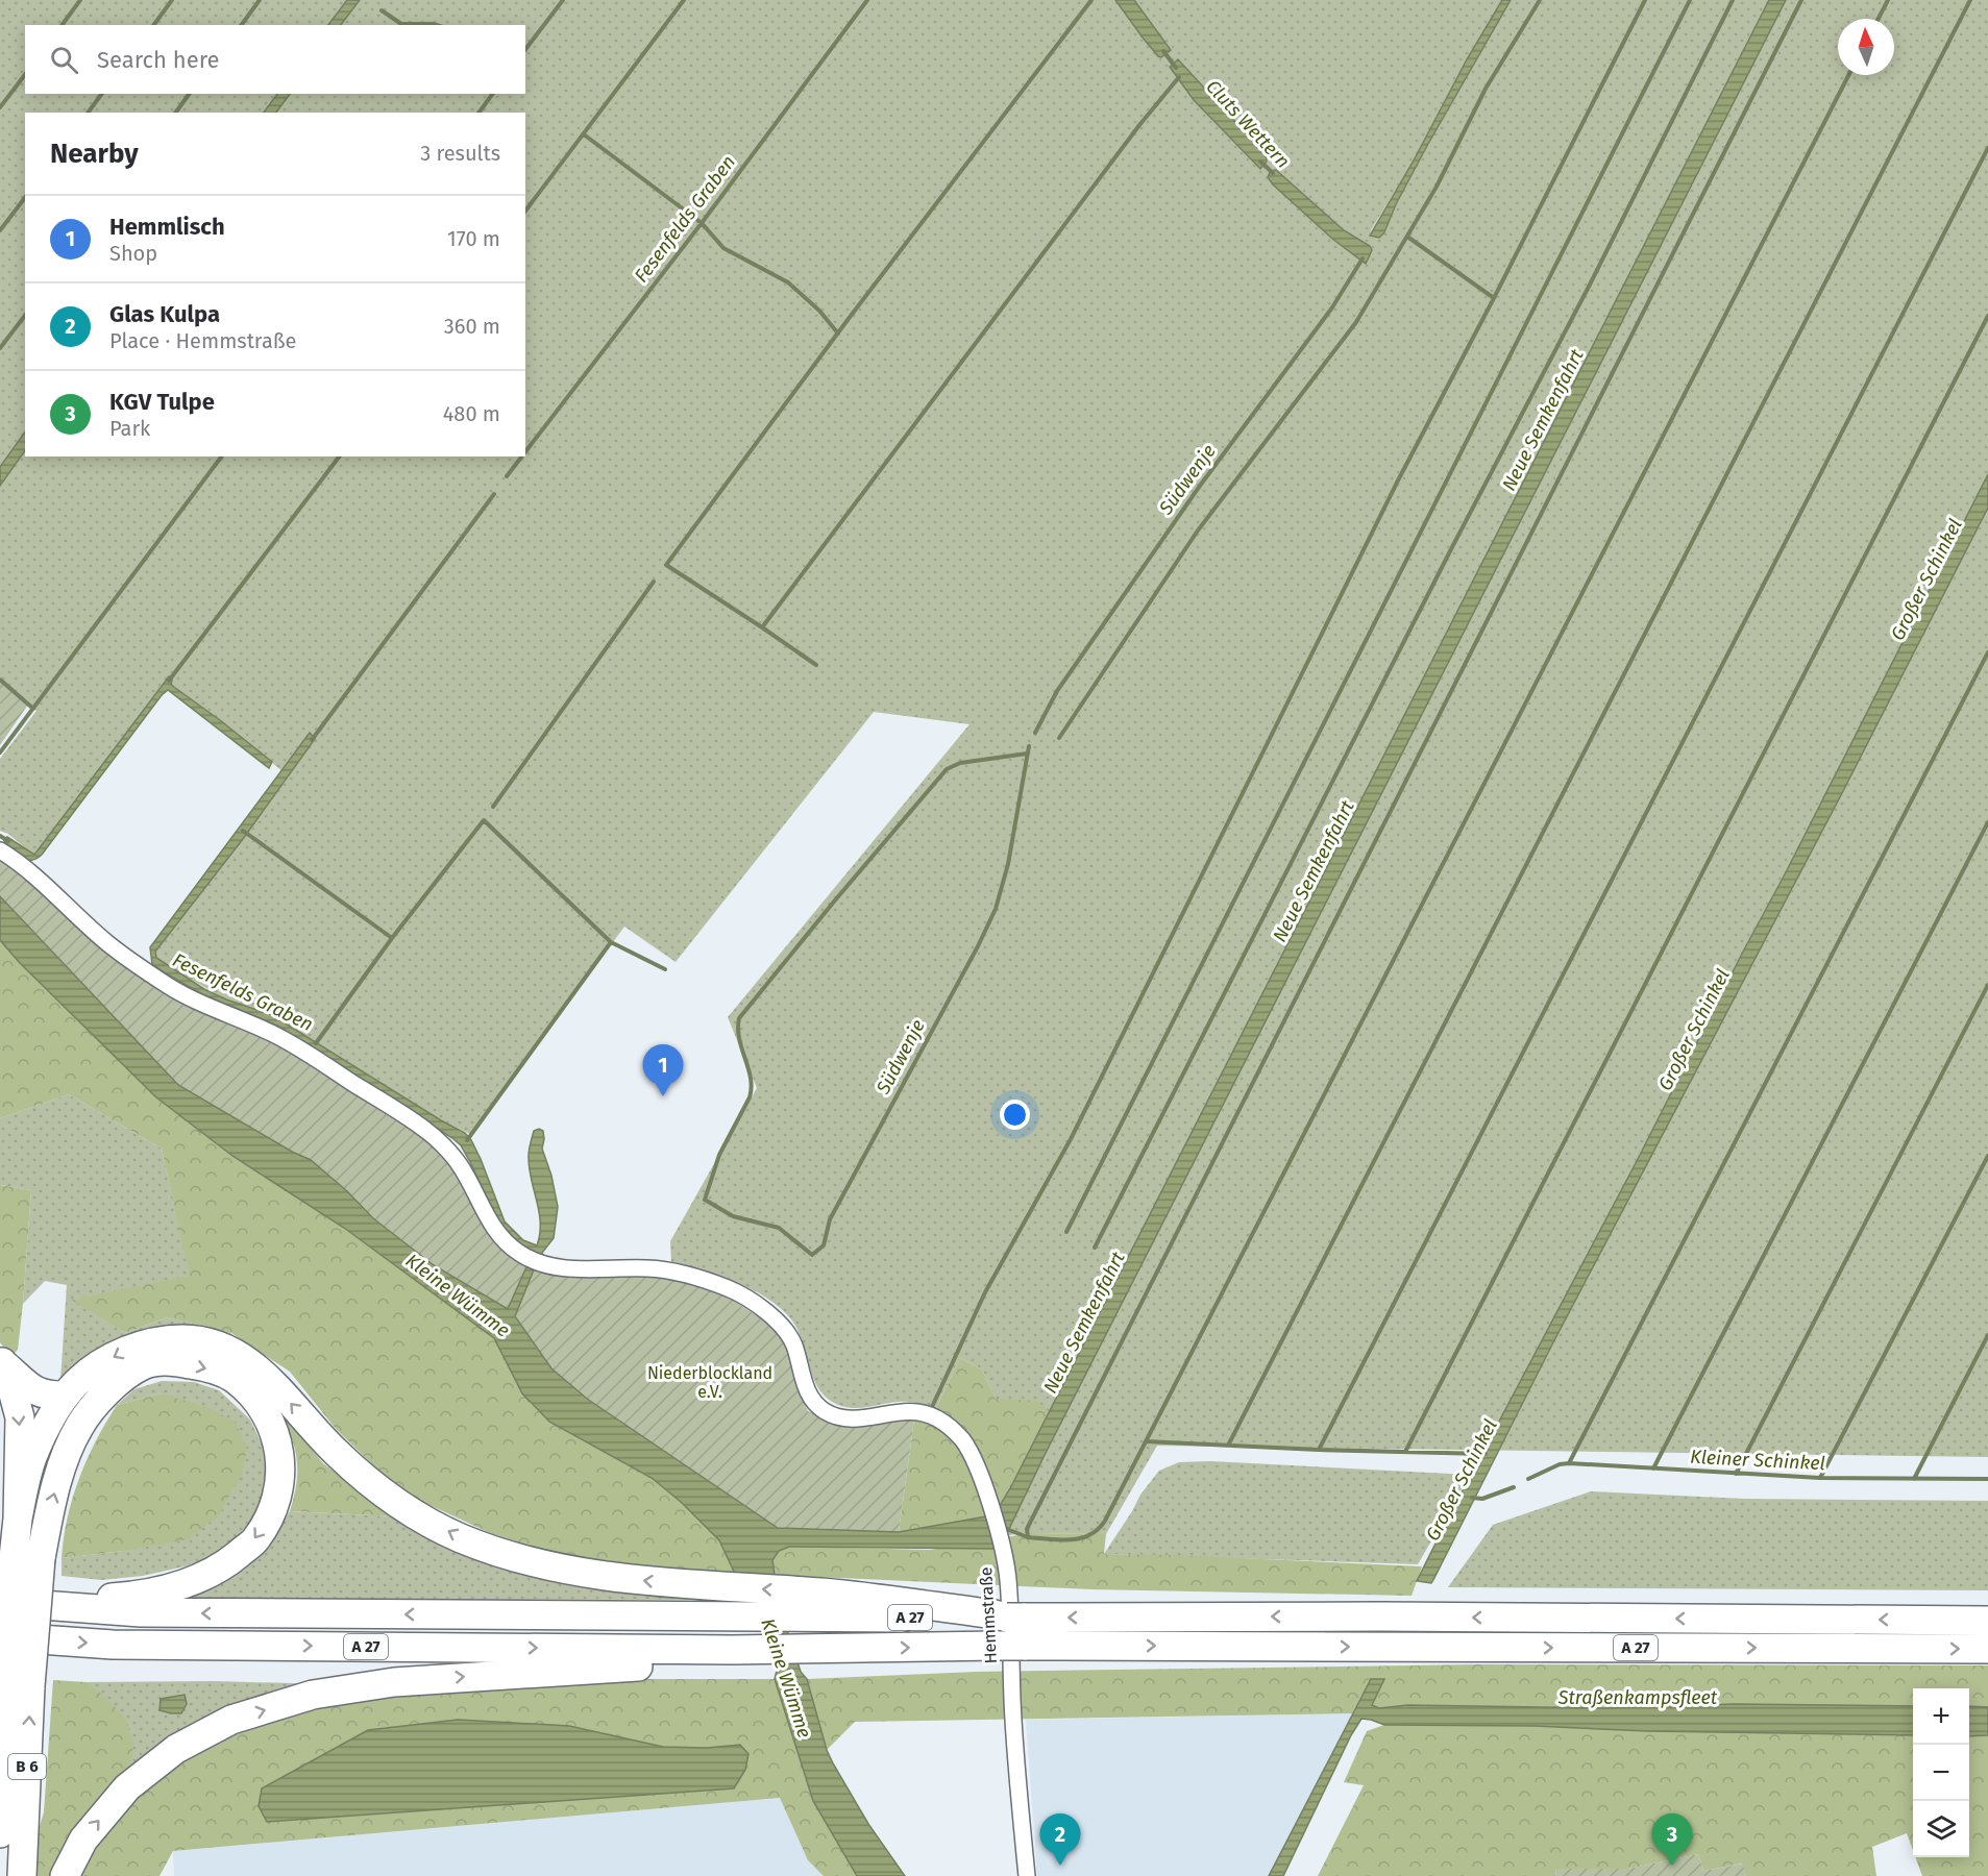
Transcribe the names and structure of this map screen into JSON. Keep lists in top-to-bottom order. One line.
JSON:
{"streets":{"highway":["A 27","B 6"],"street":["Hemmstraße"]},"water":["Cluts Wettern","Fesenfelds Graben","Neue Semkenfahrt","Südwenje","Großer Schinkel","Kleine Wümme","Kleiner Schinkel","Straßenkampsfleet"],"parks":["Niederblockland e.V."],"north":"top","page":{"search":"Search here","heading":["Nearby","3 results"],"list":[{"mark":"1","name":"Hemmlisch","note":"Shop","value":"170 m"},{"mark":"2","name":"Glas Kulpa","note":"Place · Hemmstraße","value":"360 m"},{"mark":"3","name":"KGV Tulpe","note":"Park","value":"480 m"}],"pins":["1","2","3"],"map_buttons":["+","−"]}}
